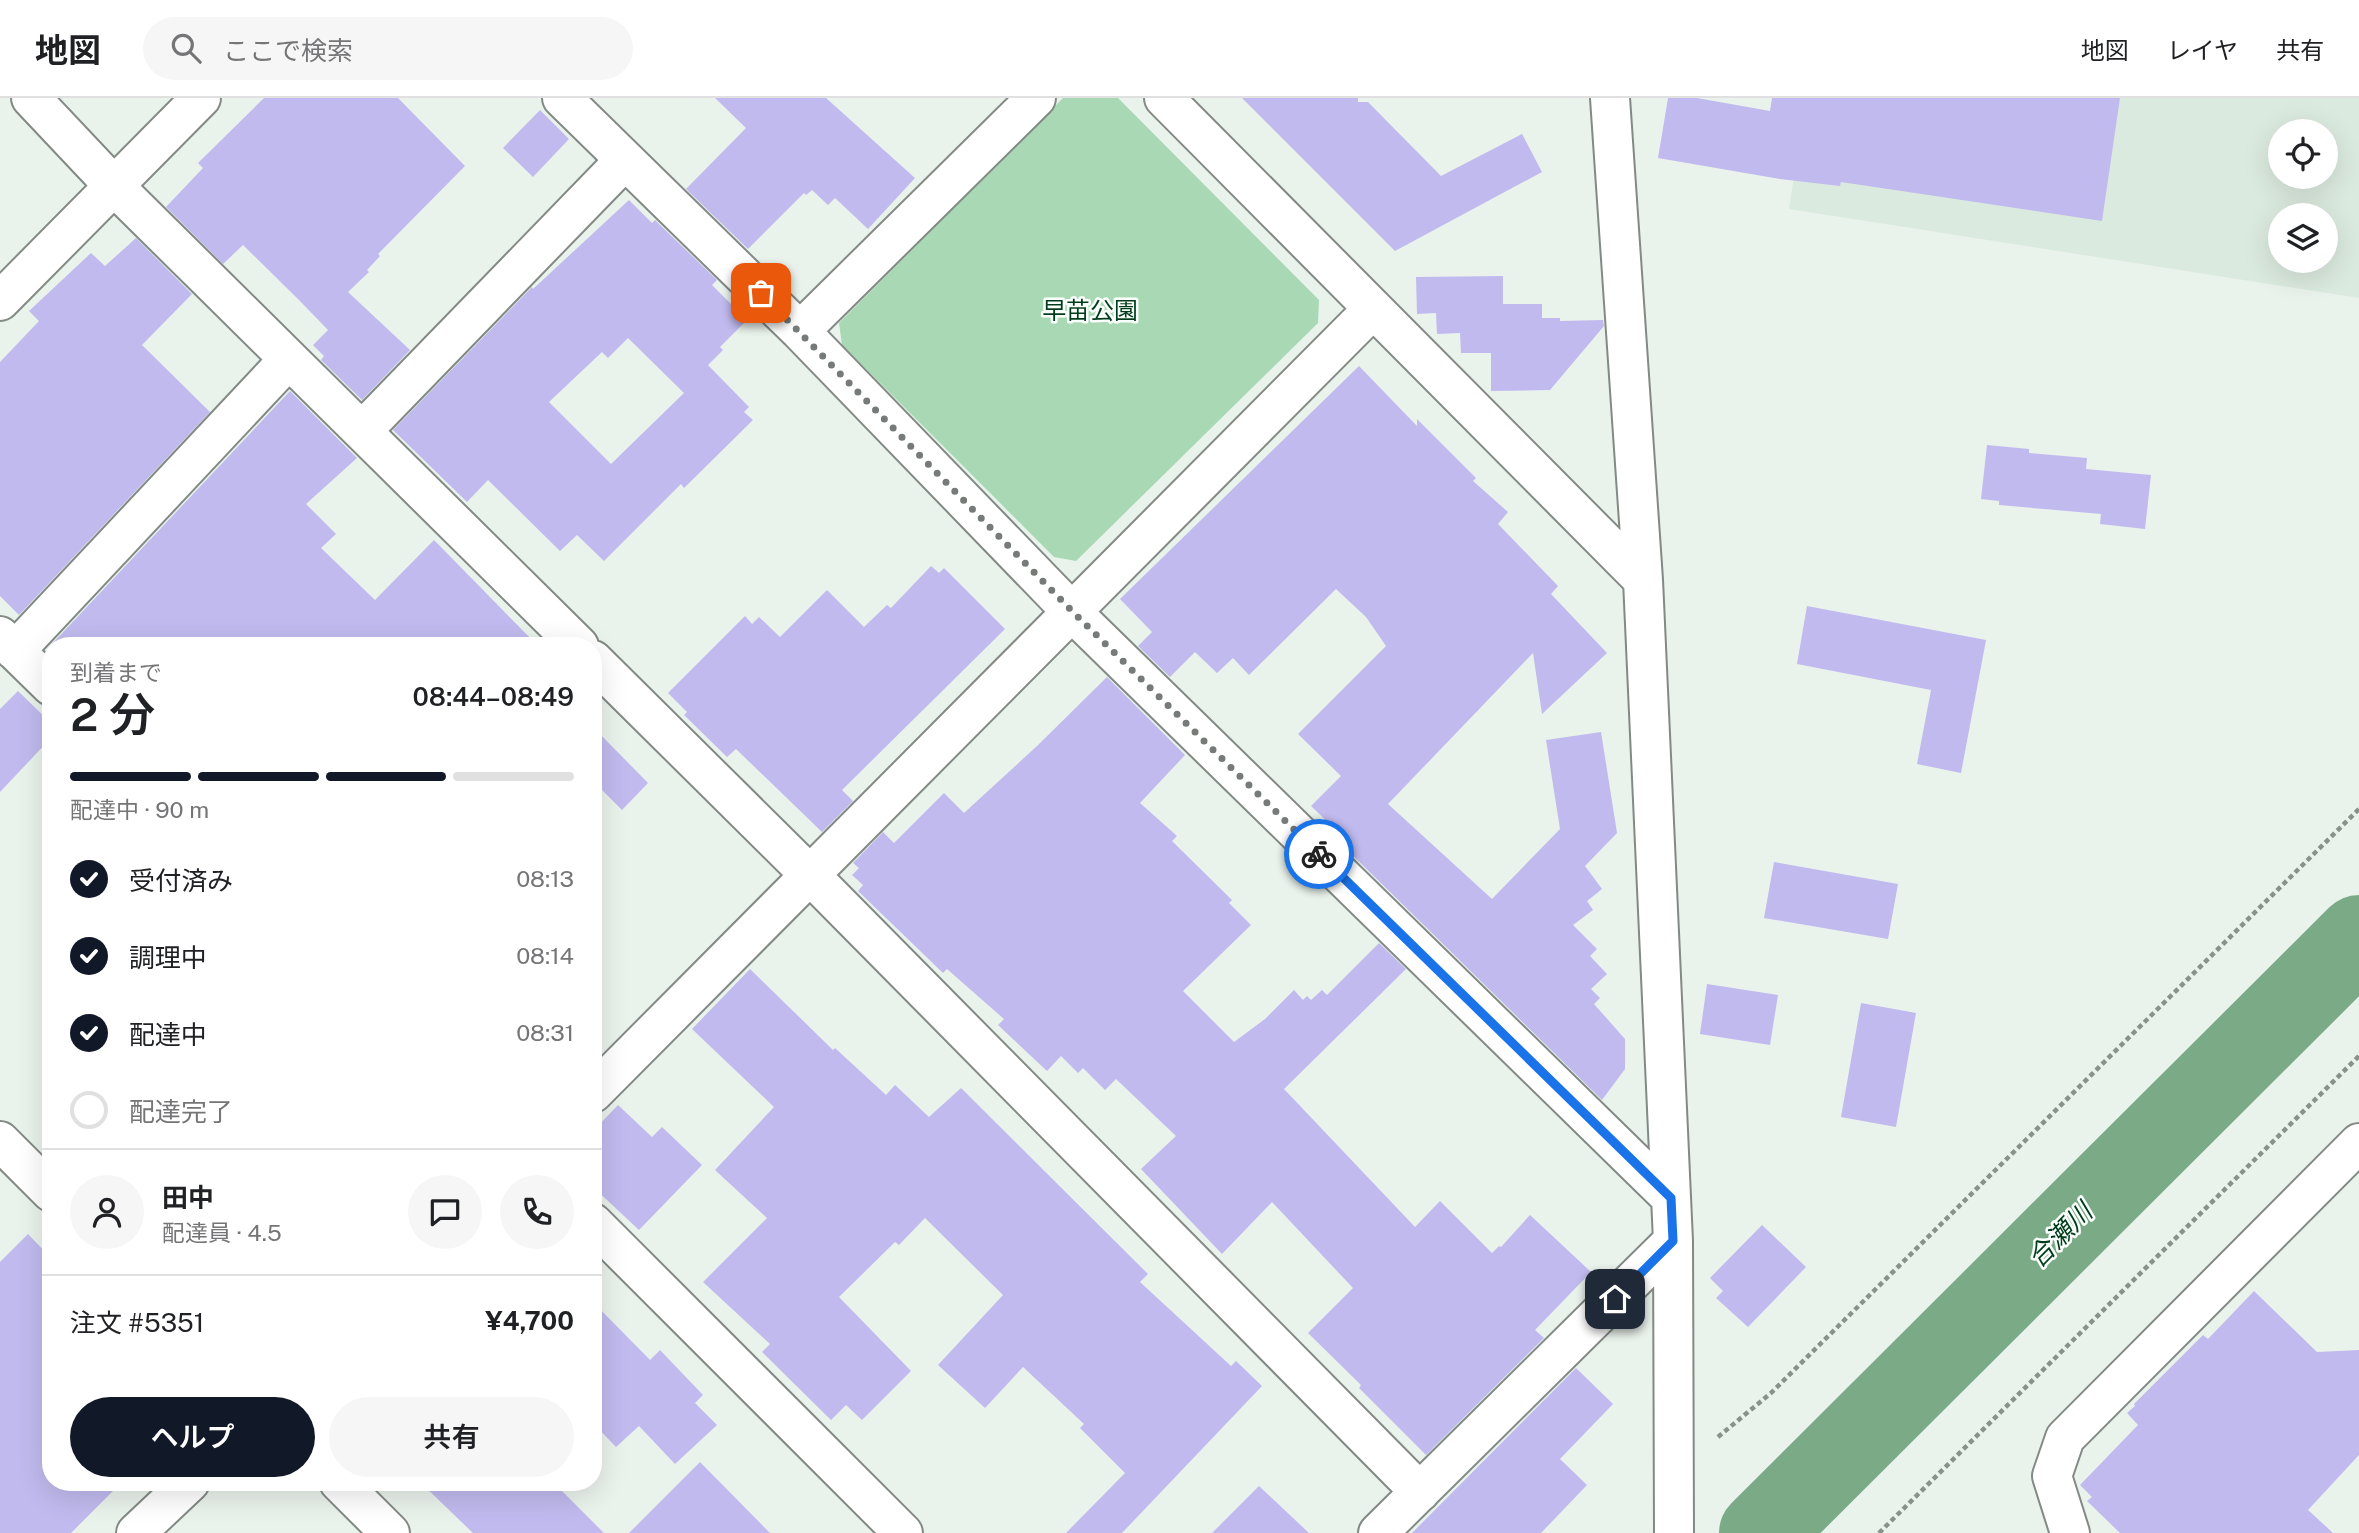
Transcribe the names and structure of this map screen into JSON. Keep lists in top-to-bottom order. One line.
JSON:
{"water":["合瀬川"],"parks":["早苗公園"],"page":{"header":"地図","search":"ここで検索","nav":["地図","レイヤ","共有"],"heading":["2 分","到着まで","08:44–08:49"],"panel":["田中","配達員 · 4.5","注文 #5351","¥4,700"],"bar":"配達中 · 90 m","list":[["受付済み","08:13"],["調理中","08:14"],["配達中","08:31"],"配達完了"],"buttons":["ヘルプ","共有"]}}
